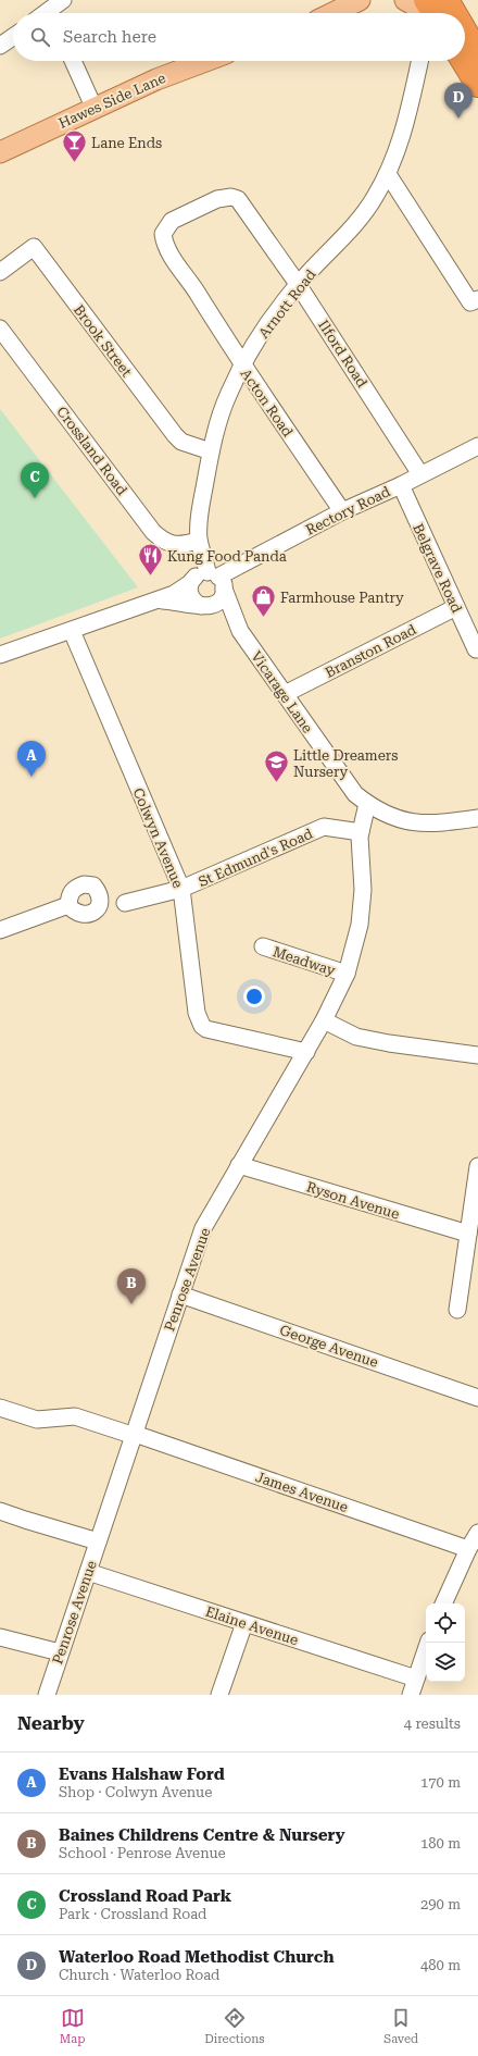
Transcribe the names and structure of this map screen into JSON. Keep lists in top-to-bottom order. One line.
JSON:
{"streets":{"main road":["Hawes Side Lane"],"street":["Arnott Road","Brook Street","Ilford Road","Acton Road","Crossland Road","Rectory Road","Belgrave Road","Branston Road","Vicarage Lane","Colwyn Avenue","St Edmund's Road","Meadway","Ryson Avenue","Penrose Avenue","George Avenue","James Avenue","Elaine Avenue"]},"crossings":[["Arnott Road","Brook Street"],["Arnott Road","Ilford Road"],["Arnott Road","Acton Road"],["Arnott Road","Crossland Road"],["Arnott Road","Rectory Road"],["Arnott Road","Vicarage Lane"],["Ilford Road","Acton Road"],["Ilford Road","Rectory Road"],["Acton Road","Rectory Road"],["Rectory Road","Belgrave Road"],["Rectory Road","Vicarage Lane"],["Belgrave Road","Branston Road"],["Branston Road","Vicarage Lane"],["Vicarage Lane","Colwyn Avenue"],["Vicarage Lane","Penrose Avenue"],["Colwyn Avenue","St Edmund's Road"],["Colwyn Avenue","Penrose Avenue"],["St Edmund's Road","Penrose Avenue"],["Meadway","Penrose Avenue"],["Ryson Avenue","Penrose Avenue"],["Penrose Avenue","George Avenue"],["Penrose Avenue","James Avenue"],["Penrose Avenue","Elaine Avenue"]],"places":{"bar":["Lane Ends"],"restaurant":["Kung Food Panda"],"shop":["Farmhouse Pantry"],"school or university":["Little Dreamers Nursery"]},"page":{"search":"Search here","pins":["D","C","A","B"],"heading":["Nearby","4 results"],"list":[{"mark":"A","name":"Evans Halshaw Ford","note":"Shop · Colwyn Avenue","value":"170 m"},{"mark":"B","name":"Baines Childrens Centre & Nursery","note":"School · Penrose Avenue","value":"180 m"},{"mark":"C","name":"Crossland Road Park","note":"Park · Crossland Road","value":"290 m"},{"mark":"D","name":"Waterloo Road Methodist Church","note":"Church · Waterloo Road","value":"480 m"}],"nav":["Map","Directions","Saved"]}}
